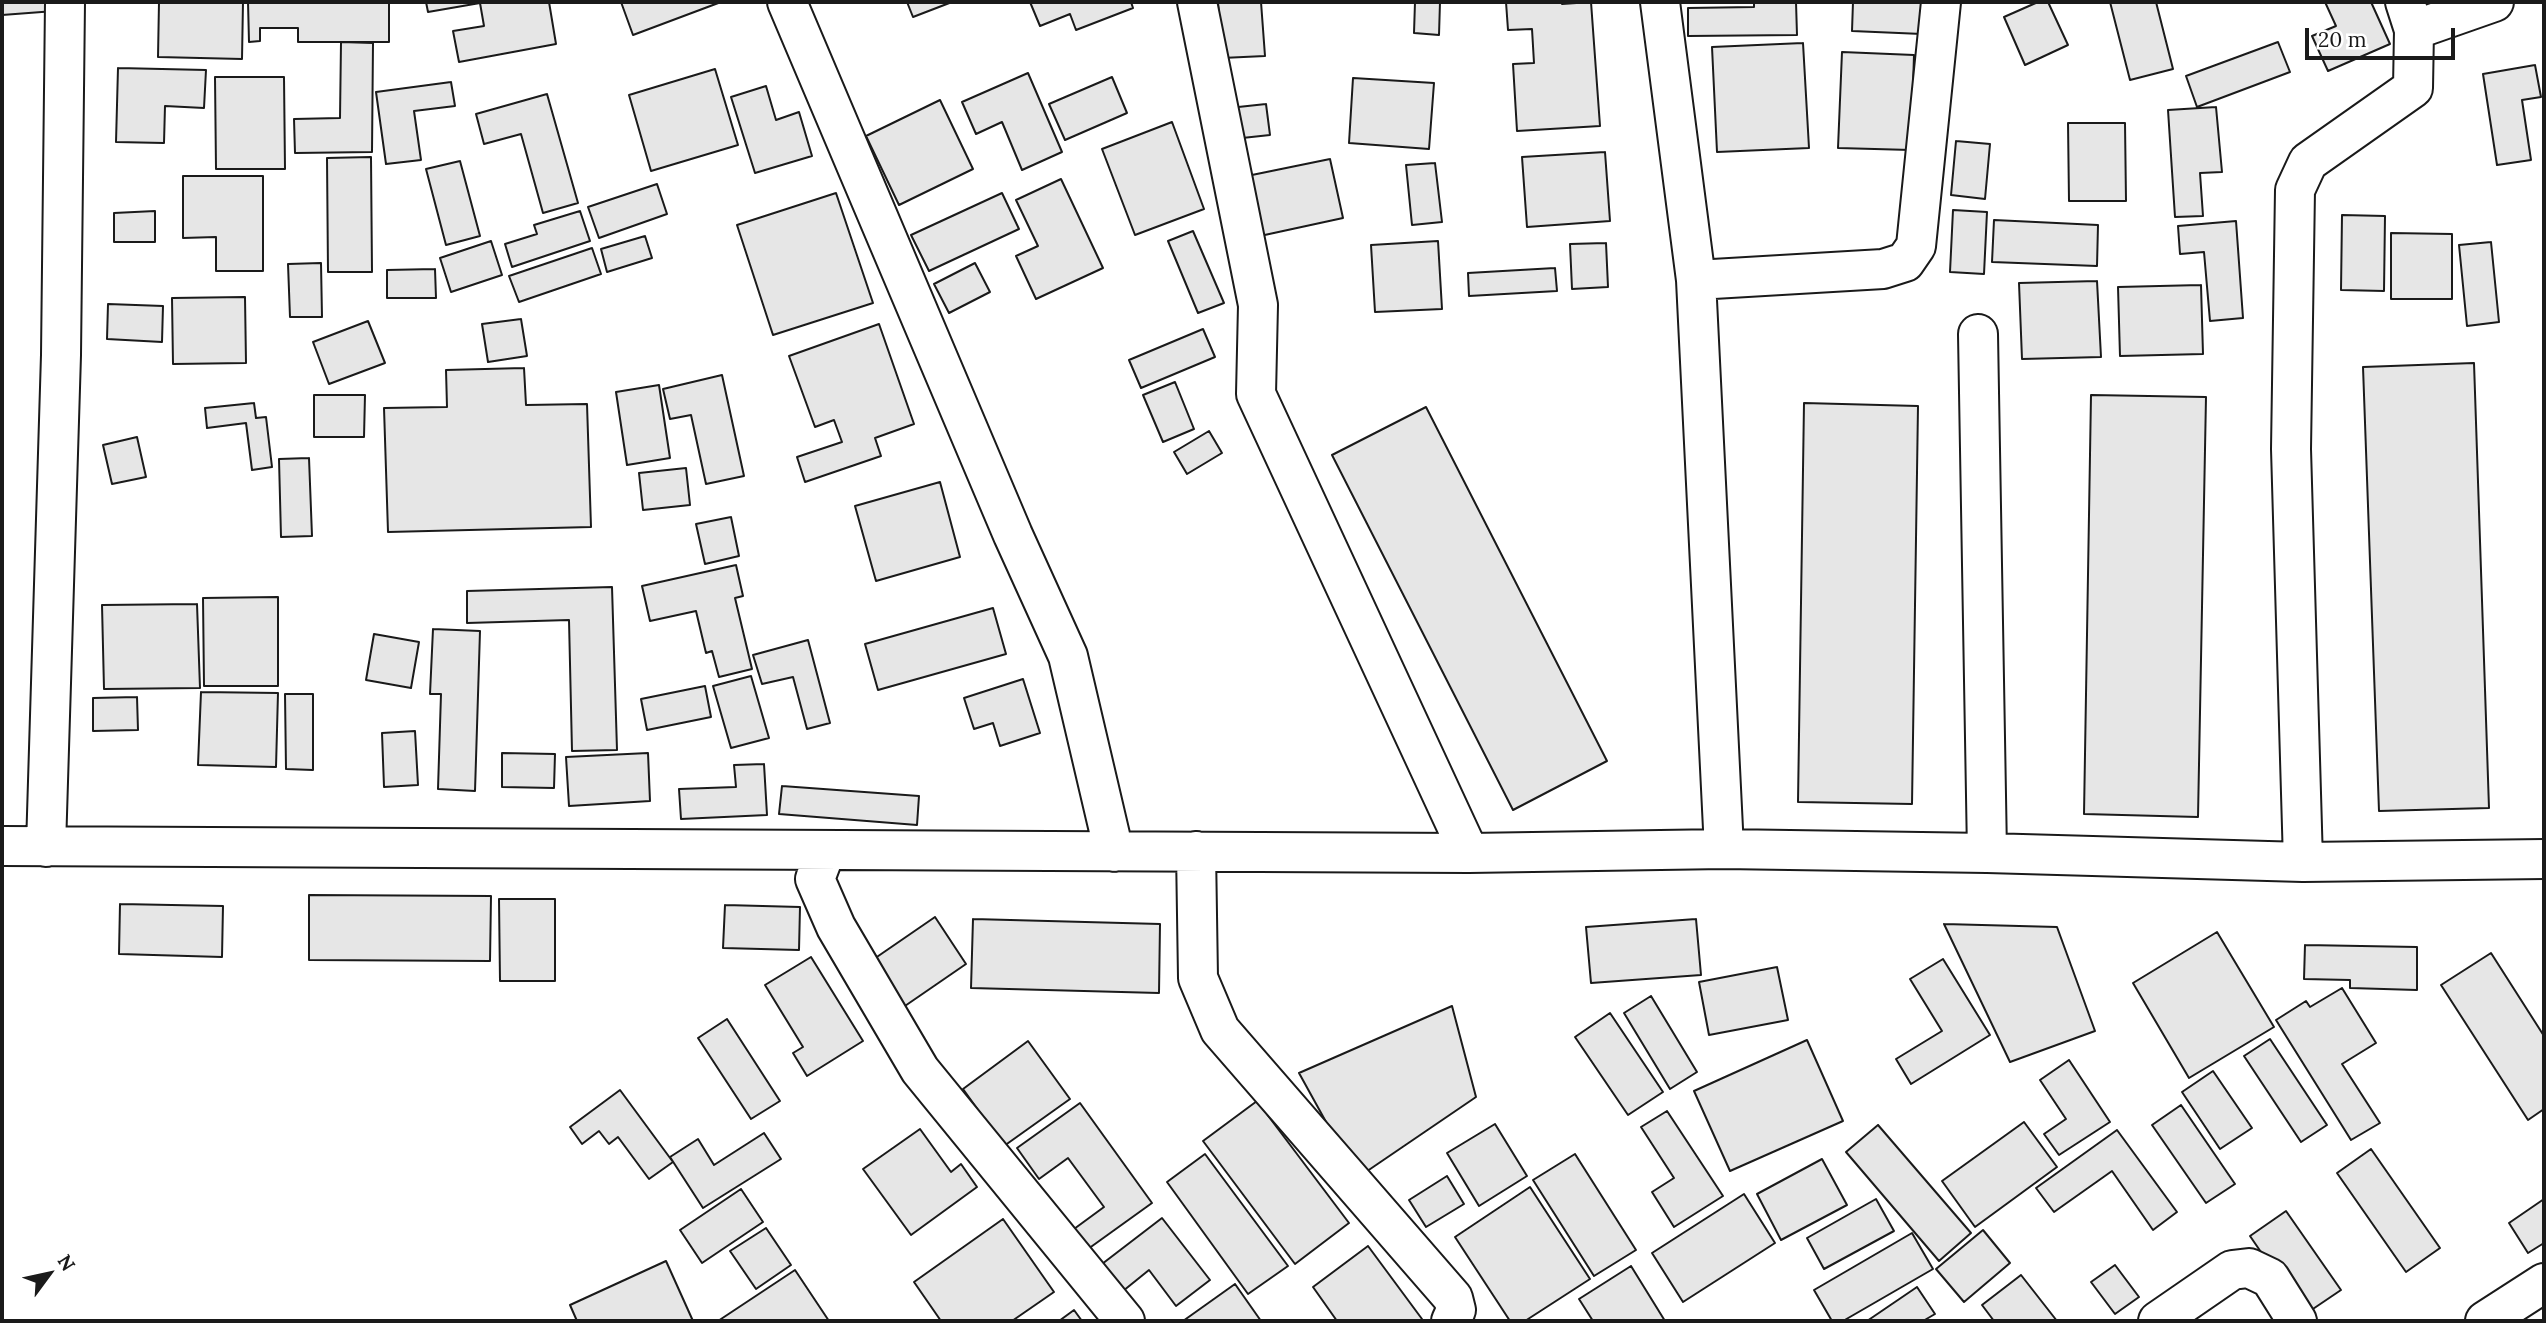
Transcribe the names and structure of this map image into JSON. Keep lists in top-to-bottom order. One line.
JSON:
{"scale_bar":"20 m","north":"top right"}
